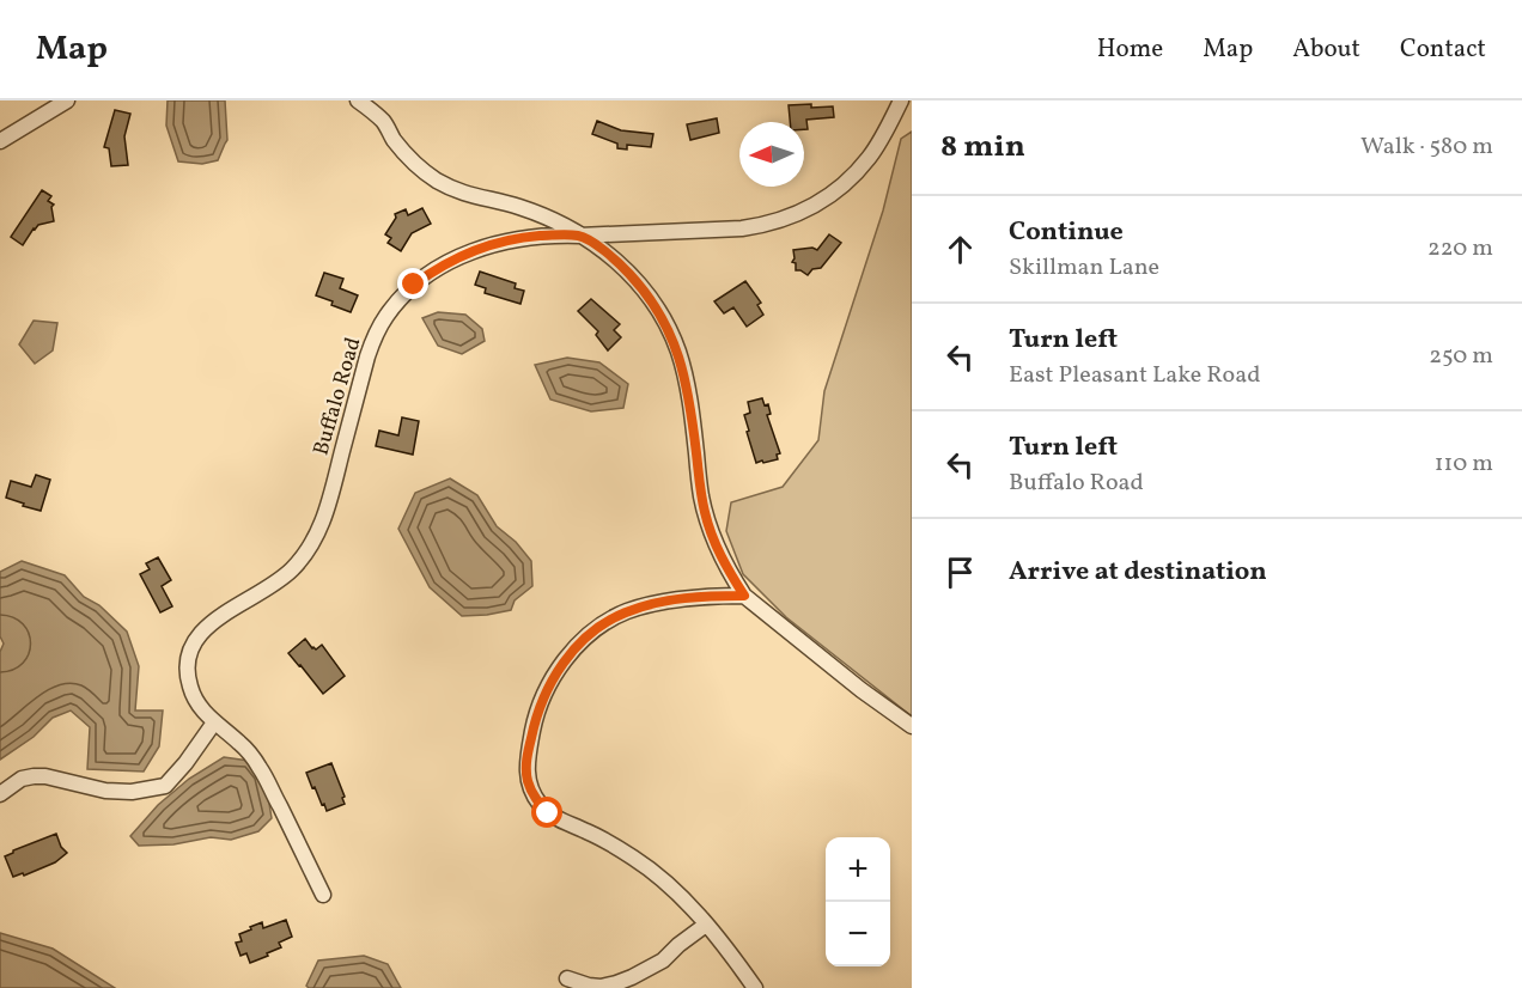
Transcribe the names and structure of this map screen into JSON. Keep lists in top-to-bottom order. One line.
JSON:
{"streets":{"street":["Buffalo Road"]},"north":"left","page":{"header":"Map","nav":["Home","Map","About","Contact"],"heading":["8 min","Walk · 580 m"],"list":[["Continue","Skillman Lane","220 m"],["Turn left","East Pleasant Lake Road","250 m"],["Turn left","Buffalo Road","110 m"],"Arrive at destination"],"map_buttons":["+","−"]}}
